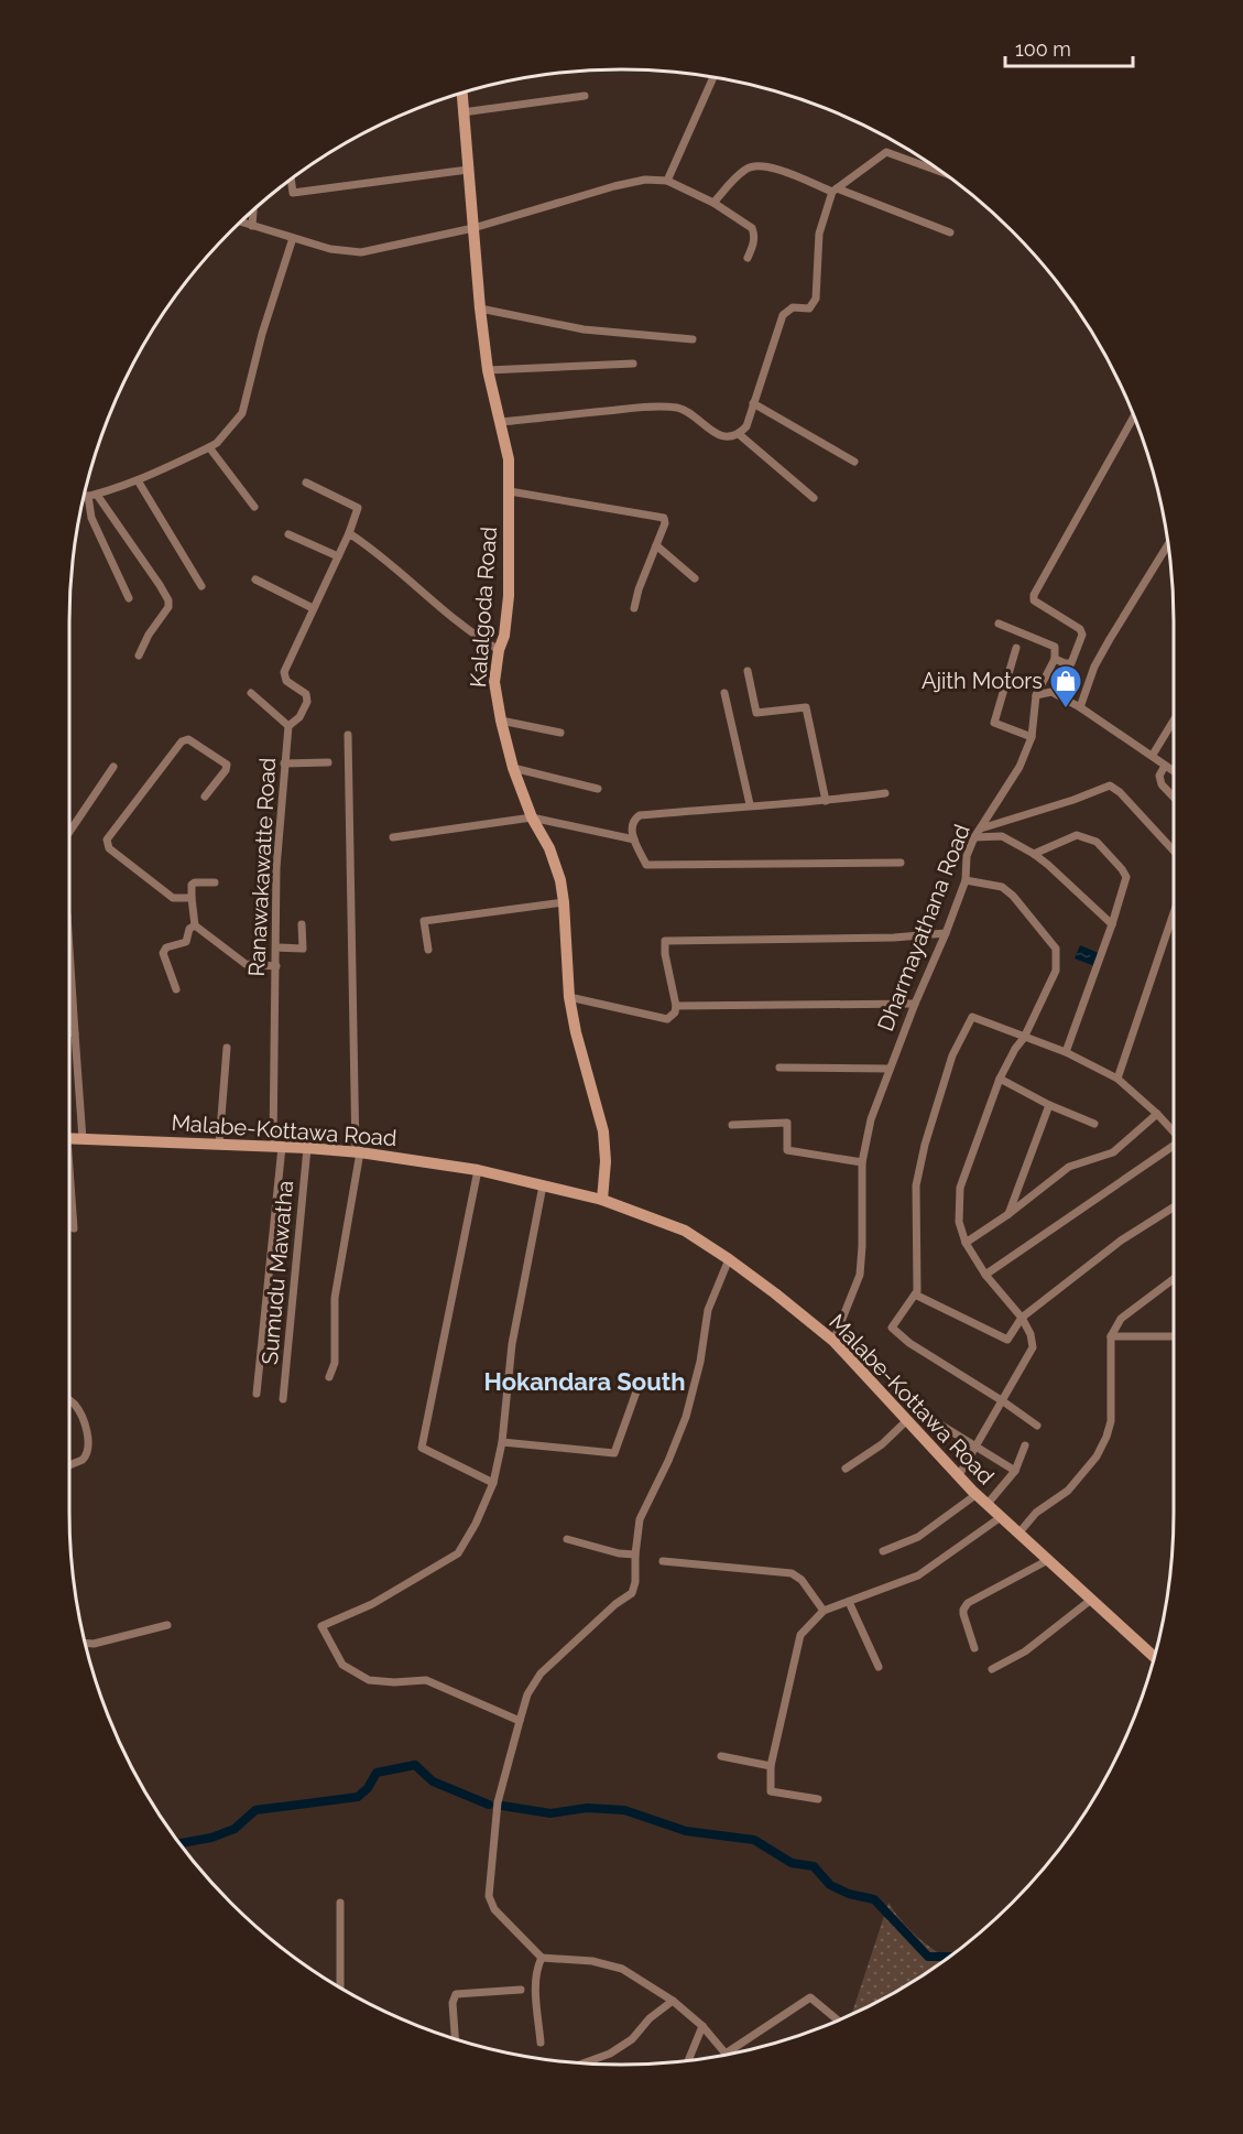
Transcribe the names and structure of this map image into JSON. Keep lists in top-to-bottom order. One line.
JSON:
{"streets":{"main road":["Kalalgoda Road","Malabe-Kottawa Road"],"street":["Ranawakawatte Road","Dharmayathana Road","Sumudu Mawatha"]},"crossings":[["Kalalgoda Road","Malabe-Kottawa Road"],["Ranawakawatte Road","Malabe-Kottawa Road"],["Dharmayathana Road","Malabe-Kottawa Road"],["Malabe-Kottawa Road","Sumudu Mawatha"]],"districts":["Hokandara South"],"places":{"shop":["Ajith Motors"]},"scale_bar":"100 m"}
